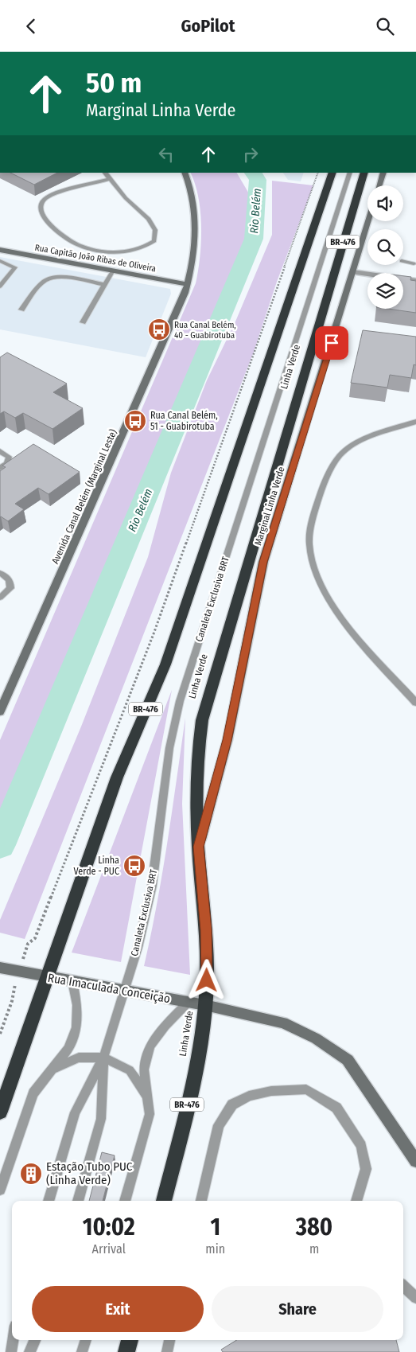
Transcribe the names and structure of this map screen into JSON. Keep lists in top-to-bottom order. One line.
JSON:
{"streets":{"highway":["BR-476","Linha Verde"],"main road":["Rua Capitão João Ribas de Oliveira","Avenida Canal Belém (Marginal Leste)","Marginal Linha Verde","Rua Imaculada Conceição"],"lane":["Canaleta Exclusiva BRT"]},"crossings":[["BR-476","Rua Imaculada Conceição"],["Rua Capitão João Ribas de Oliveira","Avenida Canal Belém (Marginal Leste)"],["Linha Verde","Marginal Linha Verde"],["Linha Verde","Rua Imaculada Conceição"],["Canaleta Exclusiva BRT","Rua Imaculada Conceição"]],"water":["Rio Belém"],"places":{"bus stop":["Rua Canal Belém, 40 - Guabirotuba","Rua Canal Belém, 51 - Guabirotuba","Linha Verde - PUC"],"building":["Estação Tubo PUC (Linha Verde)"]},"page":{"header":"GoPilot","turn":["50 m","Marginal Linha Verde"],"eta":["10:02","Arrival","1","min","380","m"],"buttons":["Exit","Share"]}}
